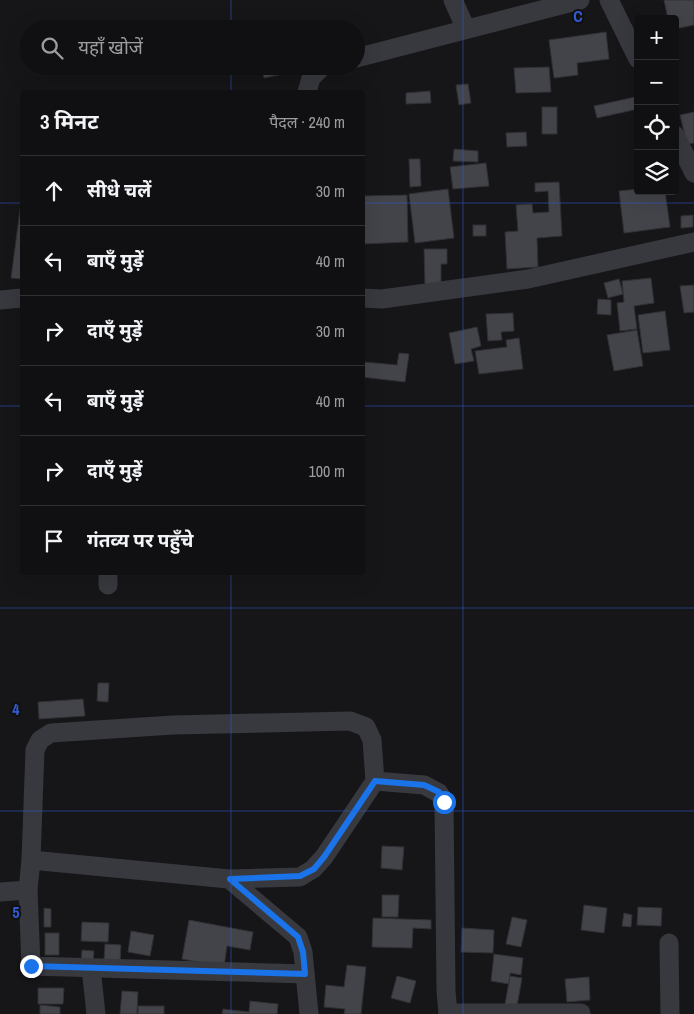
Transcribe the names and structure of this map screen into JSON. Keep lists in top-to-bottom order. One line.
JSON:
{"page":{"map_buttons":["+","−"],"search":"यहाँ खोजें","heading":["3 मिनट","पैदल · 240 m"],"list":[["सीधे चलें","30 m"],["बाएँ मुड़ें","40 m"],["दाएँ मुड़ें","30 m"],["बाएँ मुड़ें","40 m"],["दाएँ मुड़ें","100 m"],"गंतव्य पर पहुँचे"]},"grid":{"columns":["C"],"rows":["4","5"]}}
